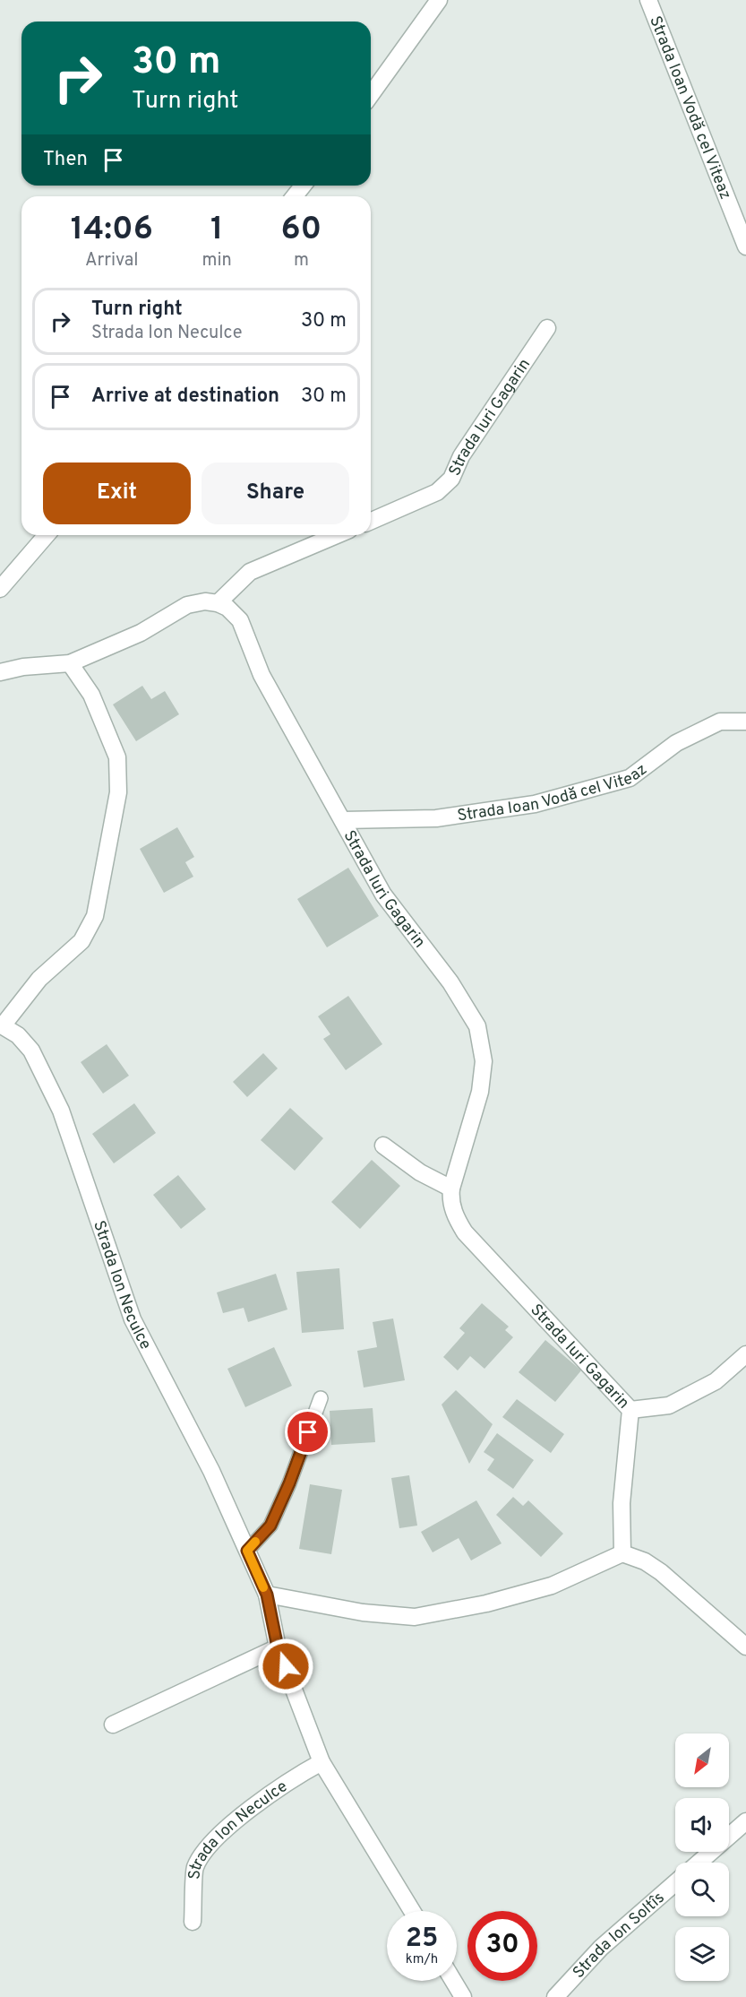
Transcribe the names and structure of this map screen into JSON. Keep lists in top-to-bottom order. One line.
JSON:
{"streets":{"street":["Strada Ioan Vodă cel Viteaz","Strada Iuri Gagarin","Strada Ion Neculce","Strada Ion Soltîs"]},"crossings":[["Strada Ioan Vodă cel Viteaz","Strada Iuri Gagarin"]],"north":"bottom left","page":{"turn":["30 m","Turn right"],"then":"Then","eta":["14:06","Arrival","1","min","60","m"],"list":[{"name":"Turn right","note":"Strada Ion Neculce","value":"30 m"},{"name":"Arrive at destination","value":"30 m"}],"buttons":["Exit","Share"],"speed":"25 km/h","limit":"30"}}
